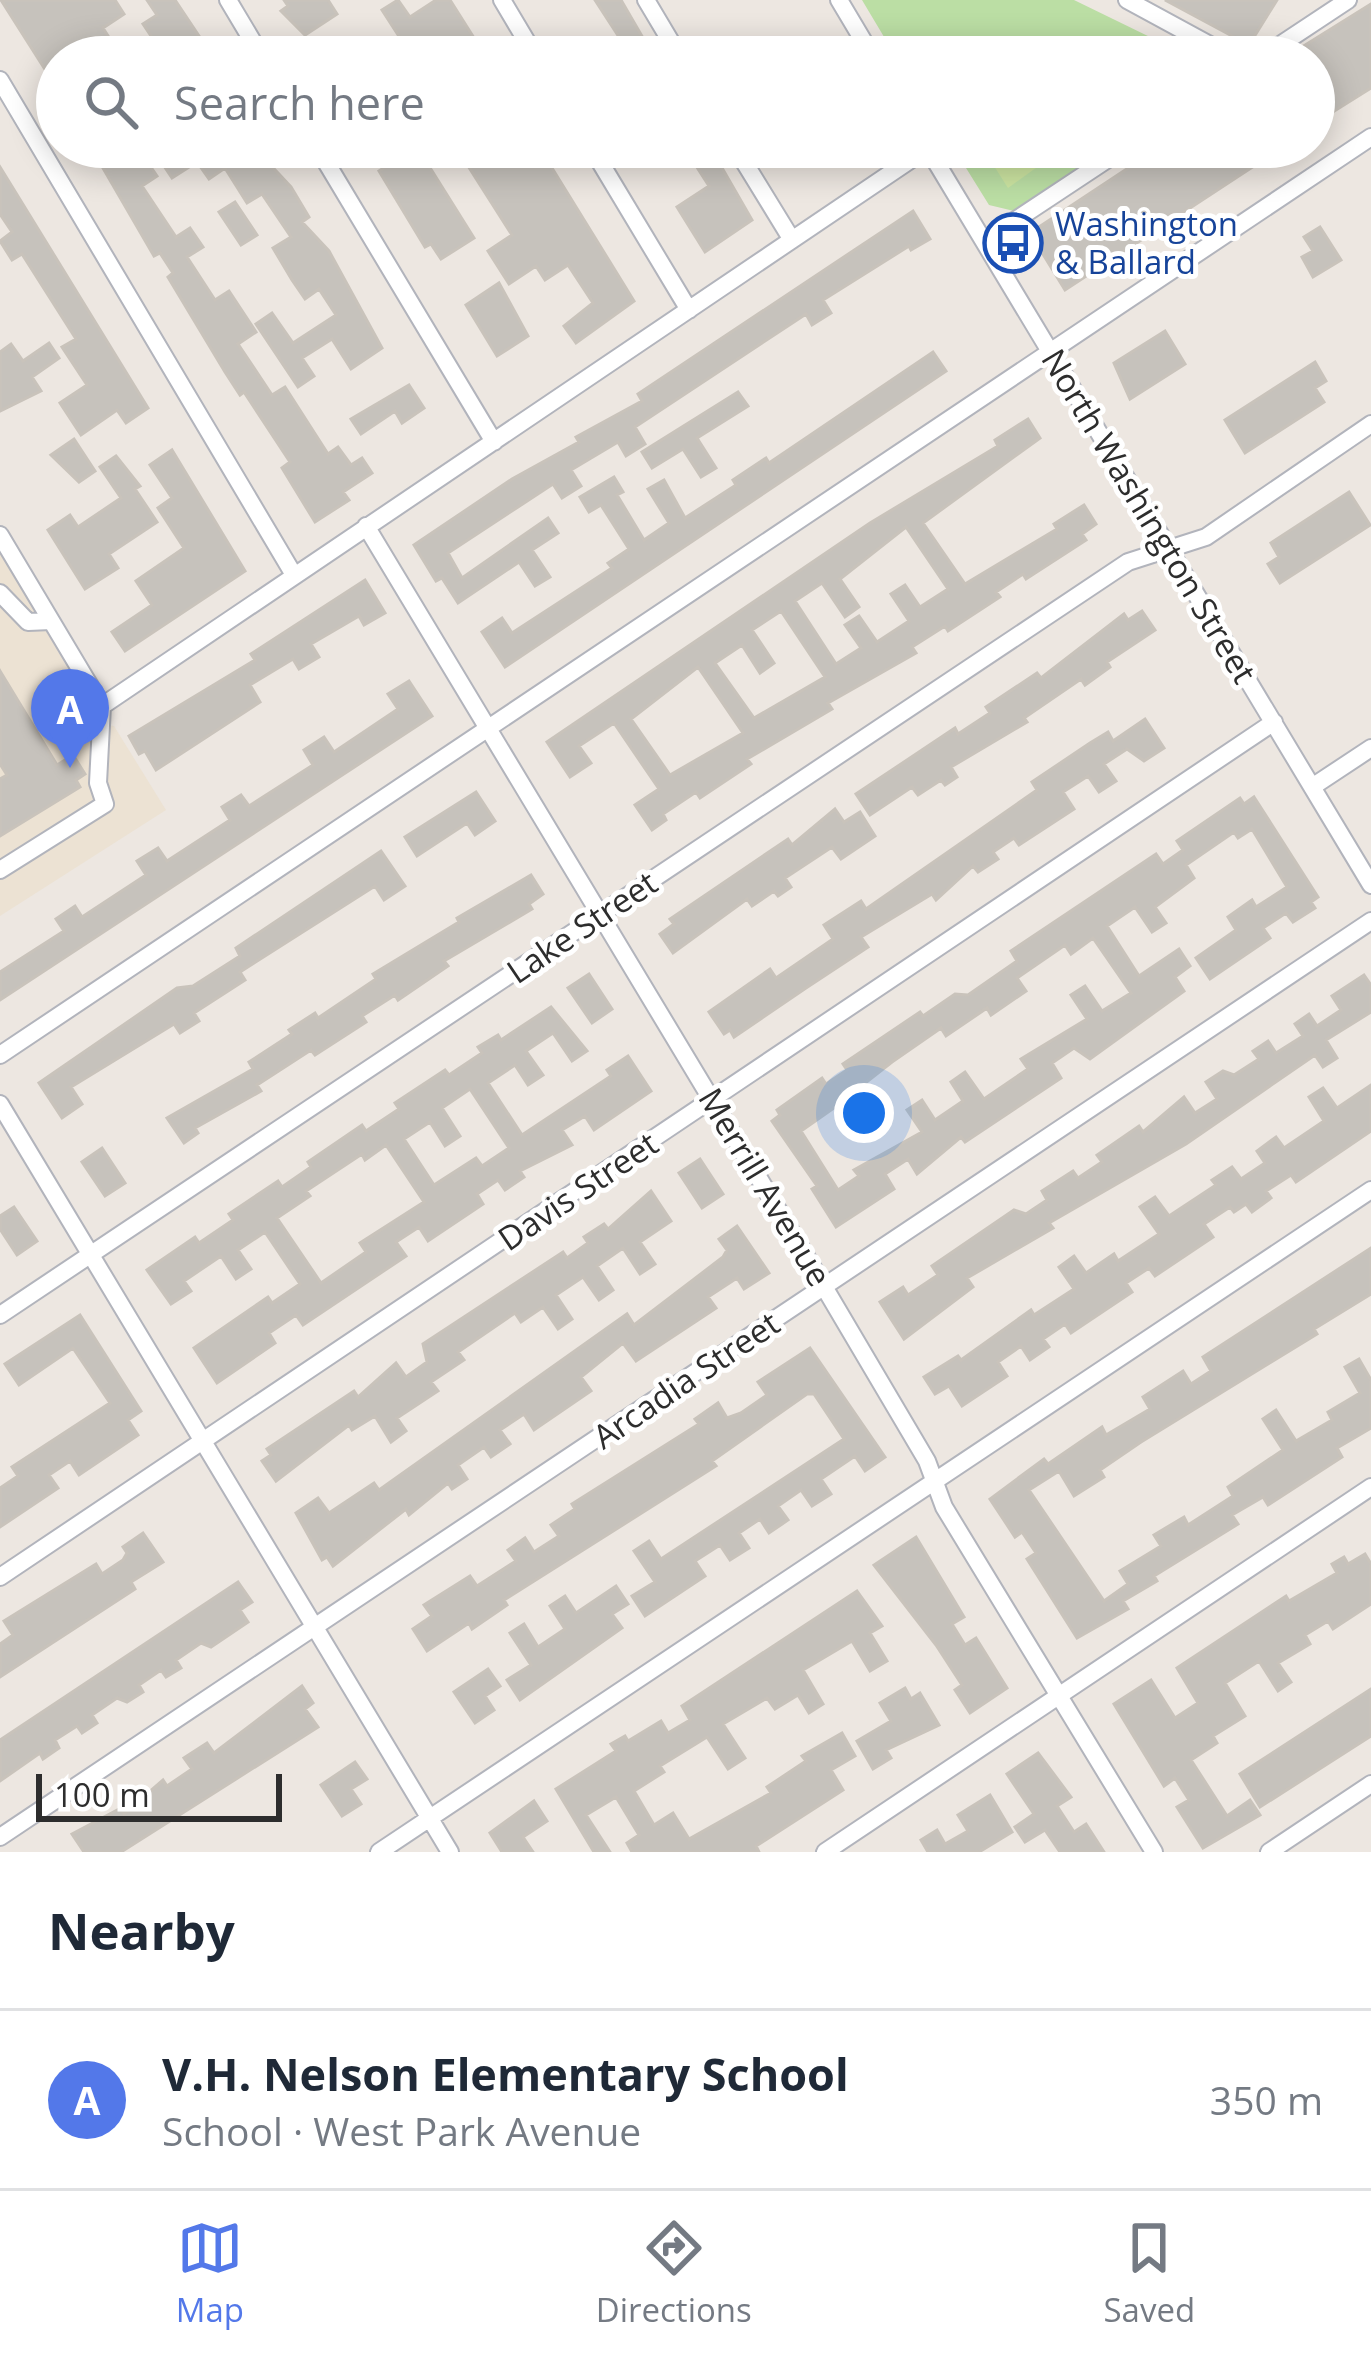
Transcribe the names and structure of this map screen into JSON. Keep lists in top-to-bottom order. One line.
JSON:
{"streets":{"street":["North Washington Street","Lake Street","Merrill Avenue","Davis Street","Arcadia Street"]},"crossings":[["North Washington Street","Lake Street"],["North Washington Street","Davis Street"],["Lake Street","Merrill Avenue"],["Merrill Avenue","Davis Street"],["Merrill Avenue","Arcadia Street"]],"places":{"bus stop":["Washington & Ballard"]},"scale_bar":"100 m","page":{"search":"Search here","pins":"A","scale":"100 m","heading":"Nearby","list":[{"mark":"A","name":"V.H. Nelson Elementary School","note":"School · West Park Avenue","value":"350 m"}],"nav":["Map","Directions","Saved"]}}
